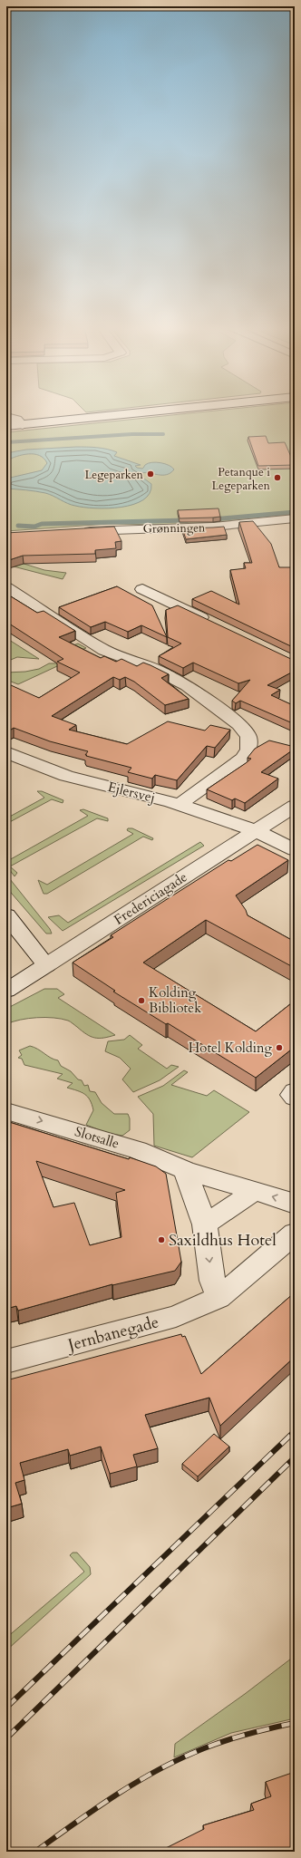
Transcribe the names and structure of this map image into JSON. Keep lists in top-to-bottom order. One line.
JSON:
{"streets":{"street":["Grønningen","Ejlersvej","Fredericiagade","Slotsalle","Jernbanegade"]},"crossings":[["Ejlersvej","Fredericiagade"]],"places":["Legeparken","Petanque i Legeparken","Kolding Bibliotek","Hotel Kolding","Saxildhus Hotel"]}
